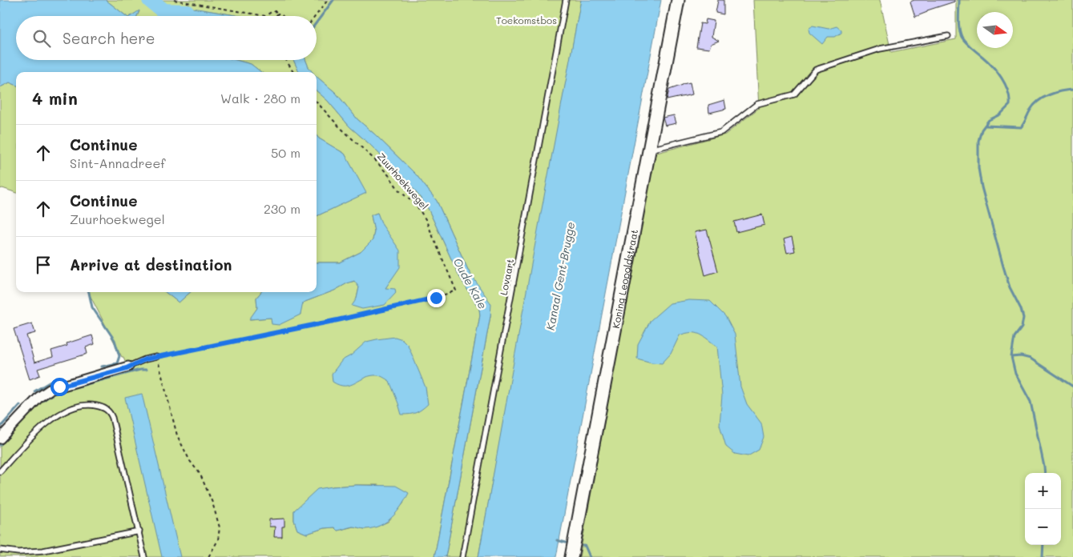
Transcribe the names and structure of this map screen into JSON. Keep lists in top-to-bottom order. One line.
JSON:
{"streets":{"street":["Koning Leopoldstraat"],"lane":["Lovaart"],"path":["Zuurhoekwegel"]},"water":["Kanaal Gent-Brugge","Oude Kale"],"parks":["Toekomstbos"],"north":"right","page":{"search":"Search here","heading":["4 min","Walk · 280 m"],"list":[["Continue","Sint-Annadreef","50 m"],["Continue","Zuurhoekwegel","230 m"],"Arrive at destination"],"map_buttons":["+","−"]}}
